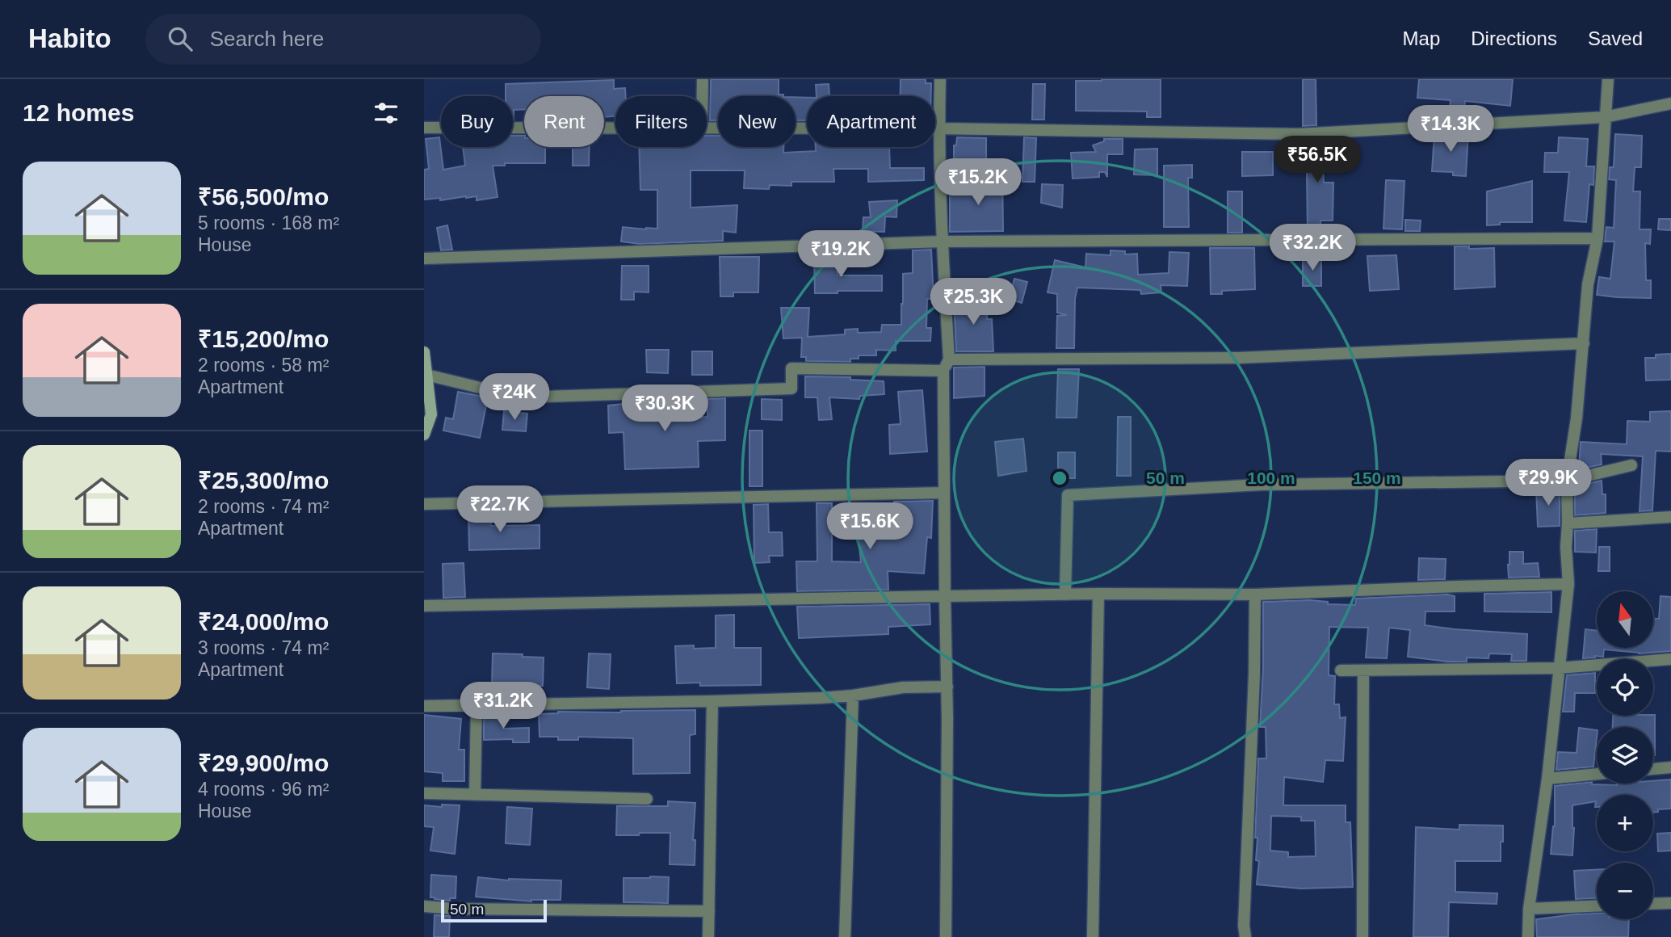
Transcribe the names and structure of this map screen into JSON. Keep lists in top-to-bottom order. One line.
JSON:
{"scale_bar":"50 m","north":"top","page":{"header":"Habito","search":"Search here","nav":["Map","Directions","Saved"],"heading":"12 homes","chip":["Buy","Rent","Filters","New","Apartment"],"price":["₹14.3K","₹56.5K","₹15.2K","₹32.2K","₹19.2K","₹25.3K","₹24K","₹30.3K","₹29.9K","₹22.7K","₹15.6K","₹31.2K"],"list":[{"name":"₹56,500/mo","note":"5 rooms · 168 m² · House"},{"name":"₹15,200/mo","note":"2 rooms · 58 m² · Apartment"},{"name":"₹25,300/mo","note":"2 rooms · 74 m² · Apartment"},{"name":"₹24,000/mo","note":"3 rooms · 74 m² · Apartment"},{"name":"₹29,900/mo","note":"4 rooms · 96 m² · House"}],"map_buttons":["+","−"],"scale":"50 m"},"rings":["50 m","100 m","150 m"]}
